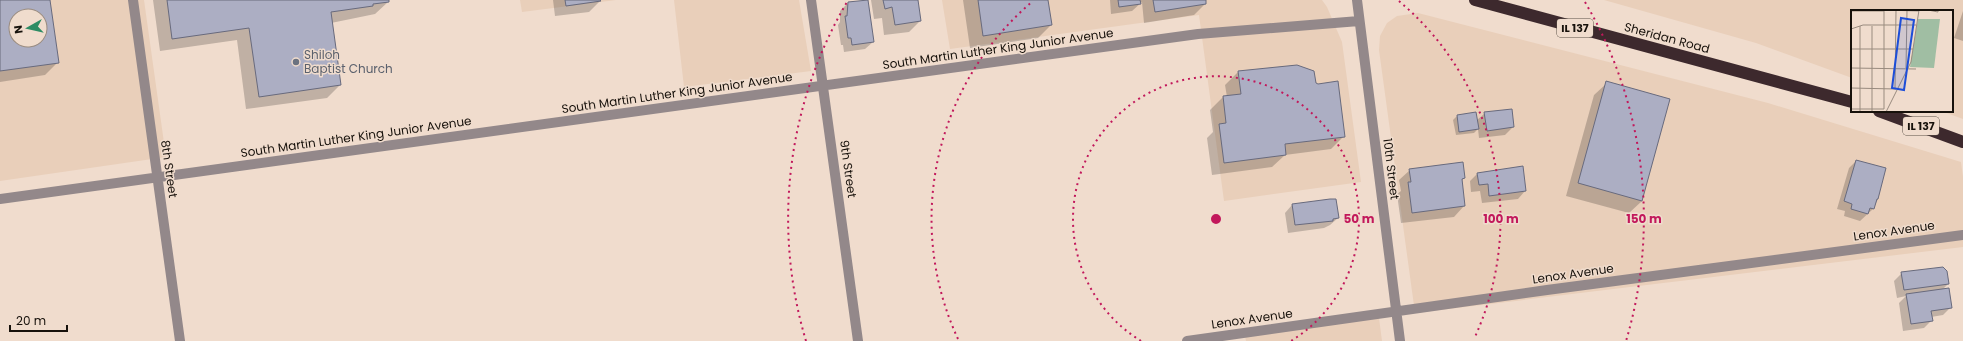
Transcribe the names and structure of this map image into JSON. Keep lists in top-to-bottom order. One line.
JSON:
{"streets":{"highway":["IL 137","Sheridan Road"],"street":["South Martin Luther King Junior Avenue","8th Street","9th Street","10th Street","Lenox Avenue"]},"crossings":[["South Martin Luther King Junior Avenue","8th Street"],["South Martin Luther King Junior Avenue","9th Street"],["South Martin Luther King Junior Avenue","10th Street"],["10th Street","Lenox Avenue"]],"places":["Shiloh Baptist Church"],"scale_bar":"20 m","north":"left","rings":["50 m","100 m","150 m"]}
